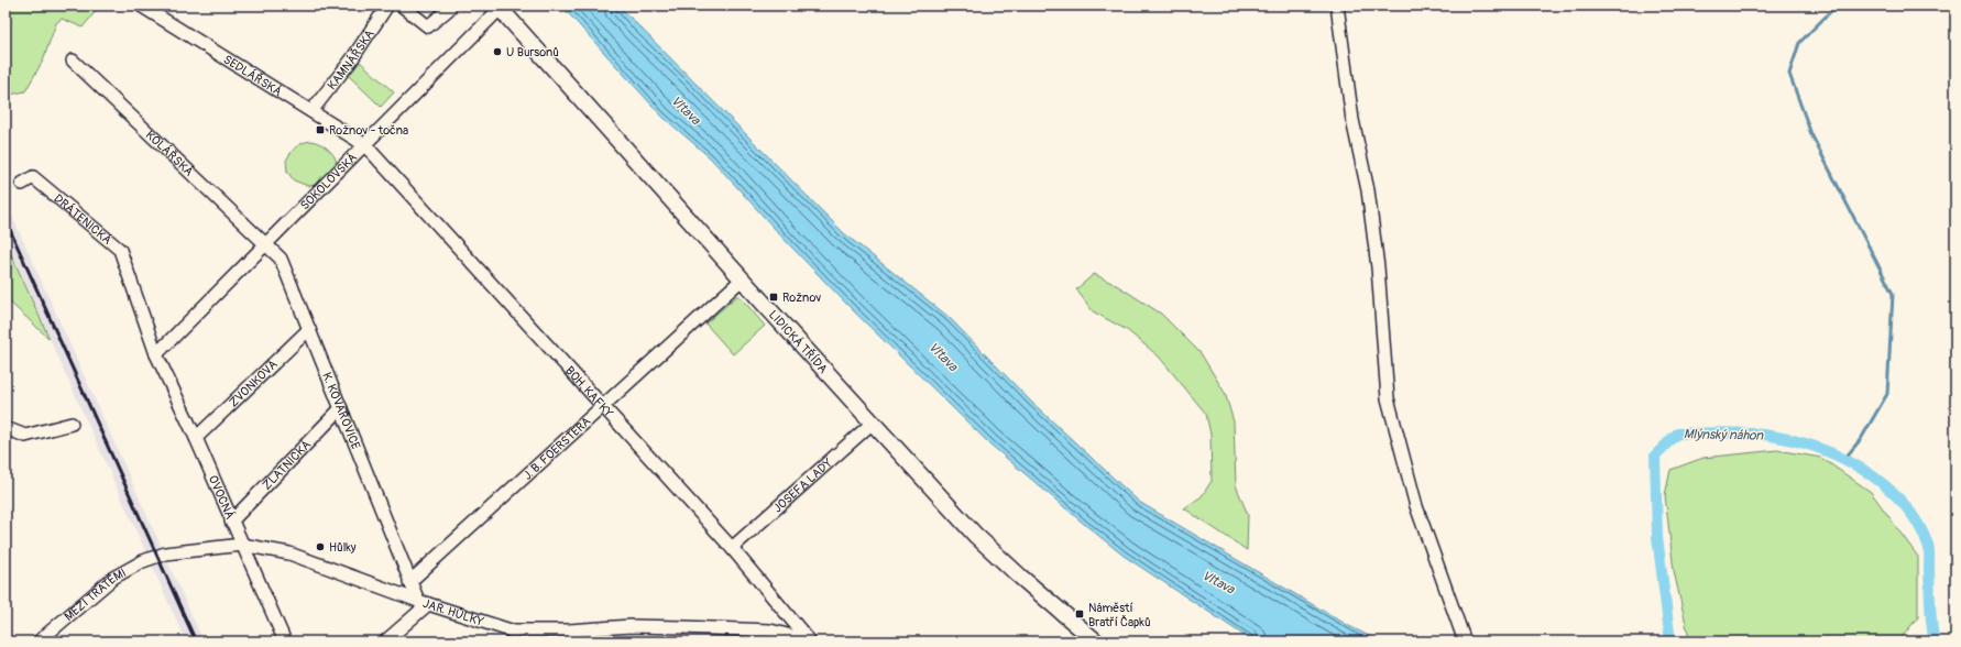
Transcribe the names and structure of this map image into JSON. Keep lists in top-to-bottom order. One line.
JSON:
{"streets":{"street":["KAMNÁŘSKÁ","SEDLÁŘSKÁ","KOLÁŘSKÁ","SOKOLOVSKÁ","DRÁTENICKÁ","LIDICKÁ TŘÍDA","ZVONKOVÁ","BOH. KAFKY","K. KOVAŘOVICE","J. B. FOERSTERA","ZLATNICKÁ","JOSEFA LADY","OVOCNÁ","MEZI TRATĚMI","JAR. HŮLKY"]},"crossings":[["KAMNÁŘSKÁ","SEDLÁŘSKÁ"],["SEDLÁŘSKÁ","SOKOLOVSKÁ"],["SEDLÁŘSKÁ","BOH. KAFKY"],["KOLÁŘSKÁ","SOKOLOVSKÁ"],["KOLÁŘSKÁ","K. KOVAŘOVICE"],["SOKOLOVSKÁ","DRÁTENICKÁ"],["SOKOLOVSKÁ","LIDICKÁ TŘÍDA"],["SOKOLOVSKÁ","BOH. KAFKY"],["SOKOLOVSKÁ","K. KOVAŘOVICE"],["SOKOLOVSKÁ","OVOCNÁ"],["DRÁTENICKÁ","OVOCNÁ"],["LIDICKÁ TŘÍDA","J. B. FOERSTERA"],["LIDICKÁ TŘÍDA","JOSEFA LADY"],["ZVONKOVÁ","K. KOVAŘOVICE"],["ZVONKOVÁ","OVOCNÁ"],["BOH. KAFKY","J. B. FOERSTERA"],["BOH. KAFKY","JOSEFA LADY"],["BOH. KAFKY","JAR. HŮLKY"],["K. KOVAŘOVICE","J. B. FOERSTERA"],["K. KOVAŘOVICE","ZLATNICKÁ"],["K. KOVAŘOVICE","JAR. HŮLKY"],["ZLATNICKÁ","OVOCNÁ"],["OVOCNÁ","JAR. HŮLKY"],["MEZI TRATĚMI","JAR. HŮLKY"]],"water":["Vltava","Mlýnský náhon"],"places":{"other":["U Bursonů","Hůlky"],"transit":["Rožnov - točna","Rožnov","Náměstí Bratří Čapků"]}}
